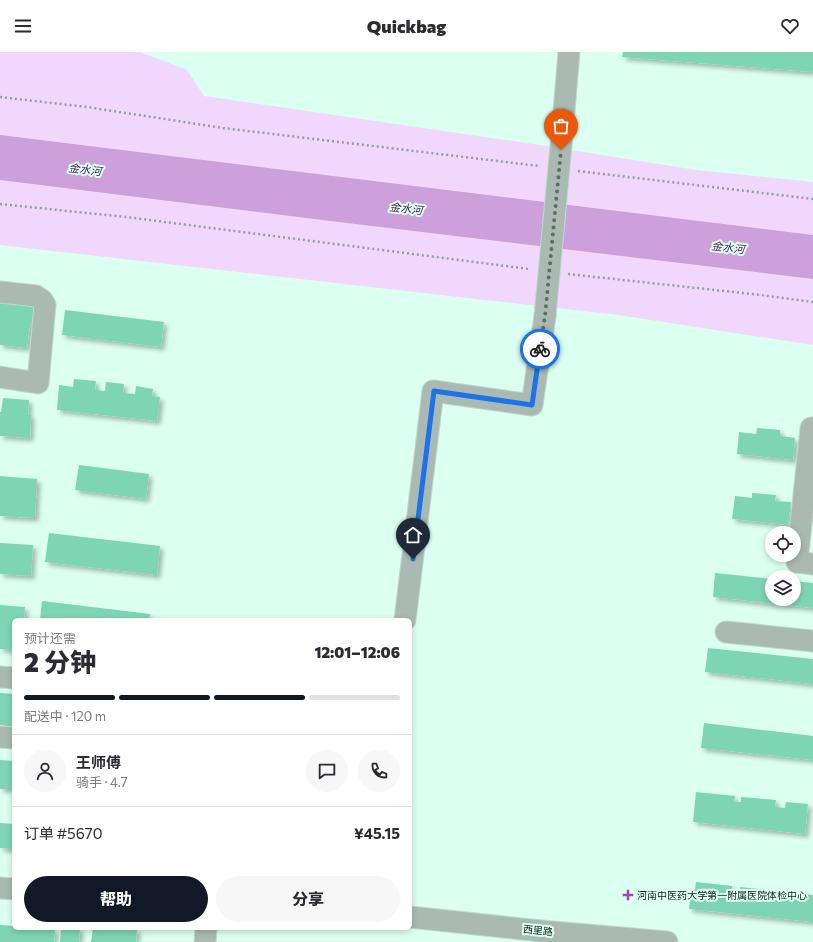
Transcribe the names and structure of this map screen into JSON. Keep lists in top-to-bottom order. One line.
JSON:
{"streets":{"street":["西里路"]},"water":["金水河"],"places":{"health":["河南中医药大学第一附属医院体检中心"]},"page":{"header":"Quickbag","heading":["2 分钟","预计还需","12:01–12:06"],"panel":["王师傅","骑手 · 4.7","订单 #5670","¥45.15"],"bar":"配送中 · 120 m","buttons":["帮助","分享"]}}
